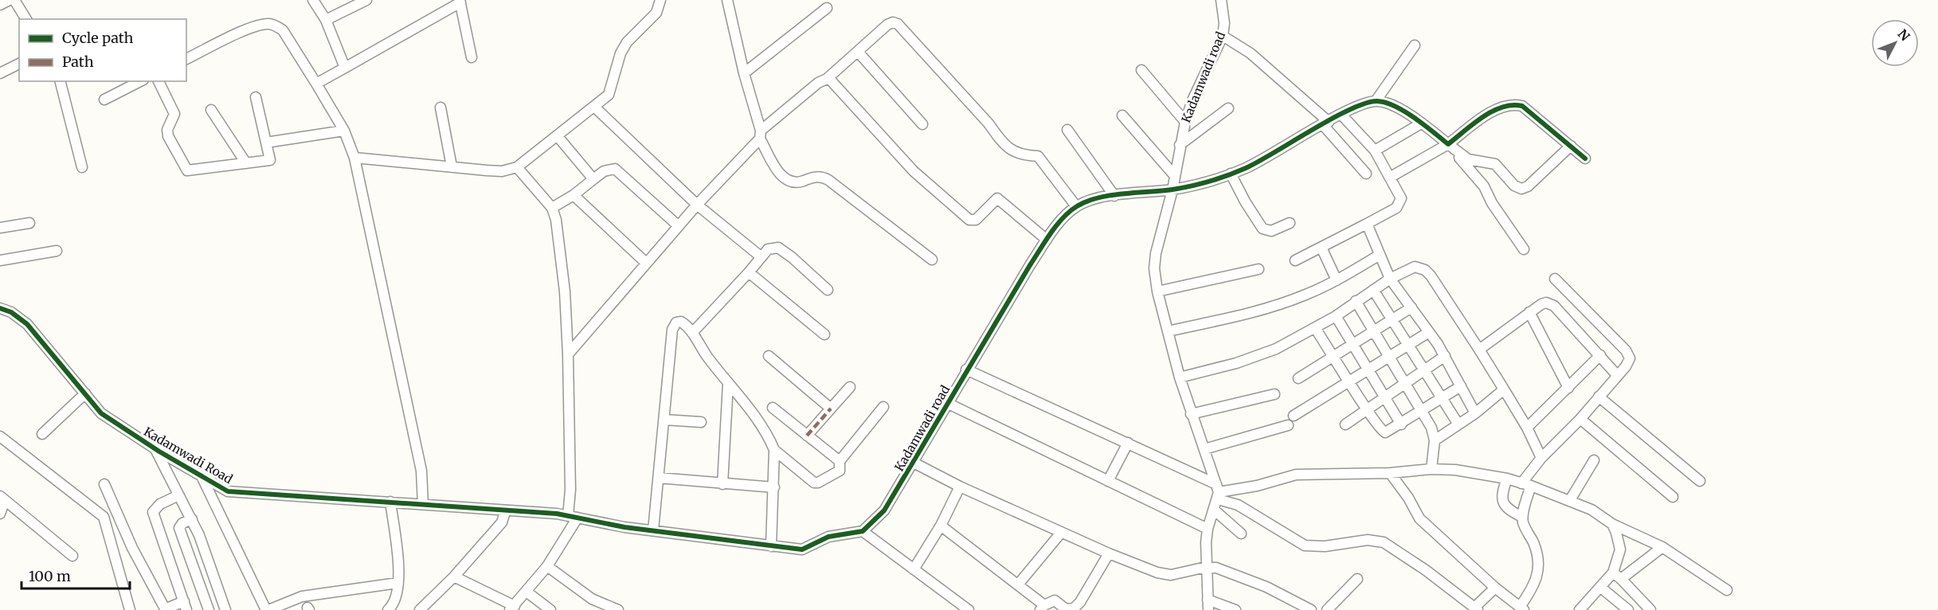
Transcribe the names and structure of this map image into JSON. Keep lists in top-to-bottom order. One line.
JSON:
{"streets":{"street":["Kadamwadi road","Kadamwadi Road"]},"legend":["Cycle path","Path"],"scale_bar":"100 m","north":"top right"}
